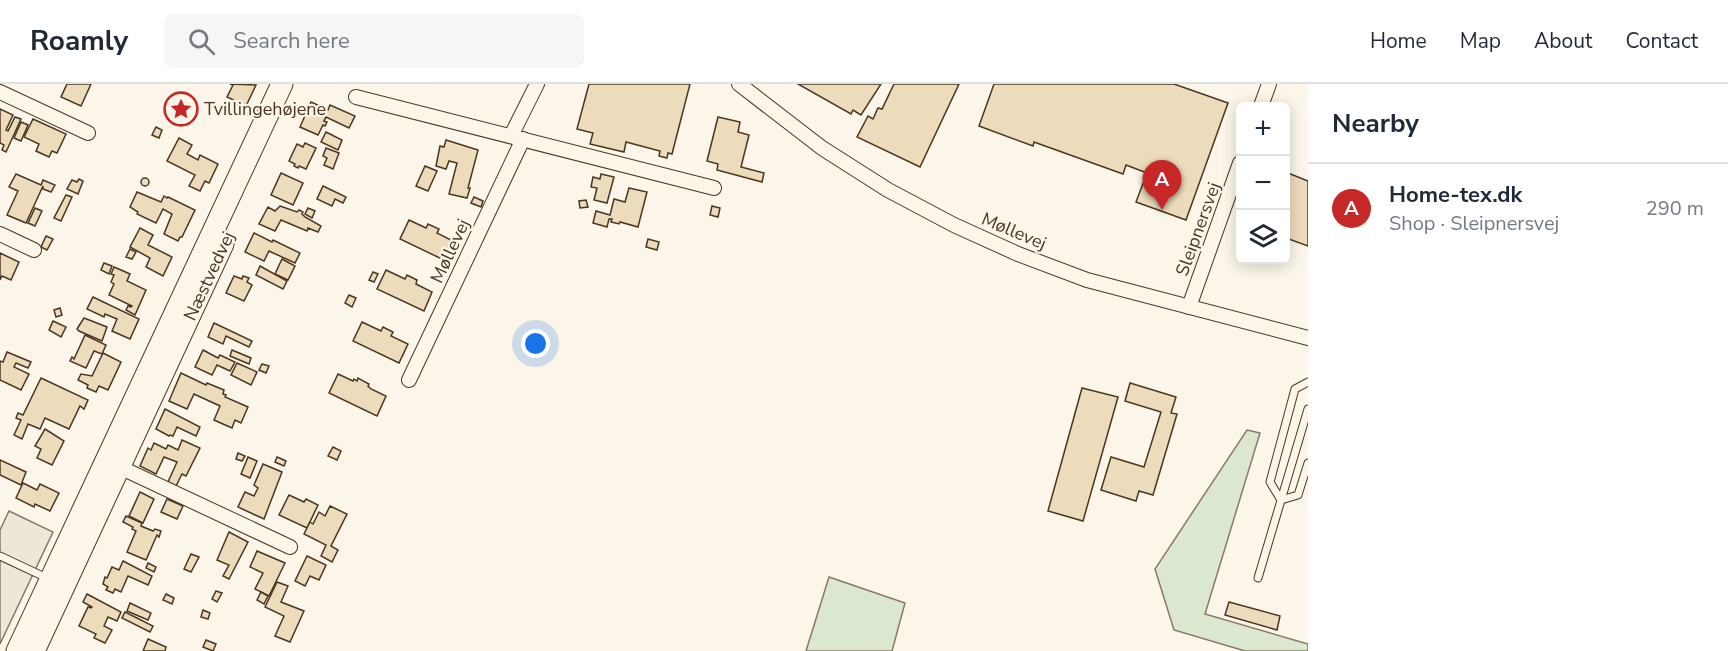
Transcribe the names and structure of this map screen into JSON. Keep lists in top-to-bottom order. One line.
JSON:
{"streets":{"main road":["Næstvedvej"],"street":["Sleipnersvej","Møllevej"]},"crossings":[["Sleipnersvej","Møllevej"]],"places":{"place":["Tvillingehøjene"]},"page":{"header":"Roamly","search":"Search here","nav":["Home","Map","About","Contact"],"heading":"Nearby","map_buttons":["+","−"],"pins":"A","list":[{"mark":"A","name":"Home-tex.dk","note":"Shop · Sleipnersvej","value":"290 m"}]}}
